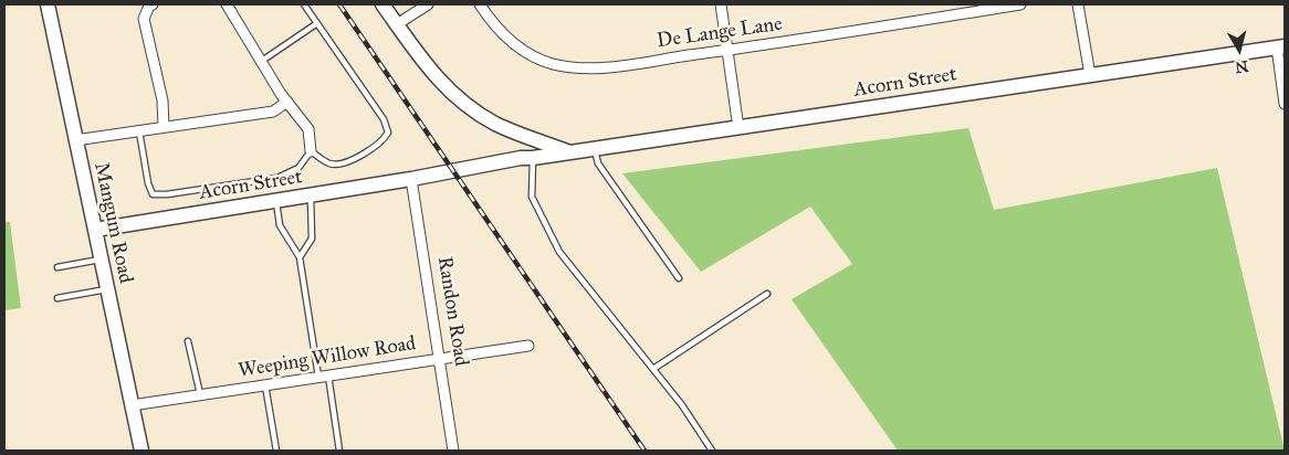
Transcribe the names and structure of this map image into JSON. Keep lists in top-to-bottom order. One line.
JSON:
{"streets":{"street":["De Lange Lane","Acorn Street","Mangum Road","Randon Road","Weeping Willow Road"]},"crossings":[["Acorn Street","Mangum Road"],["Acorn Street","Randon Road"],["Mangum Road","Weeping Willow Road"],["Randon Road","Weeping Willow Road"]],"north":"bottom"}
